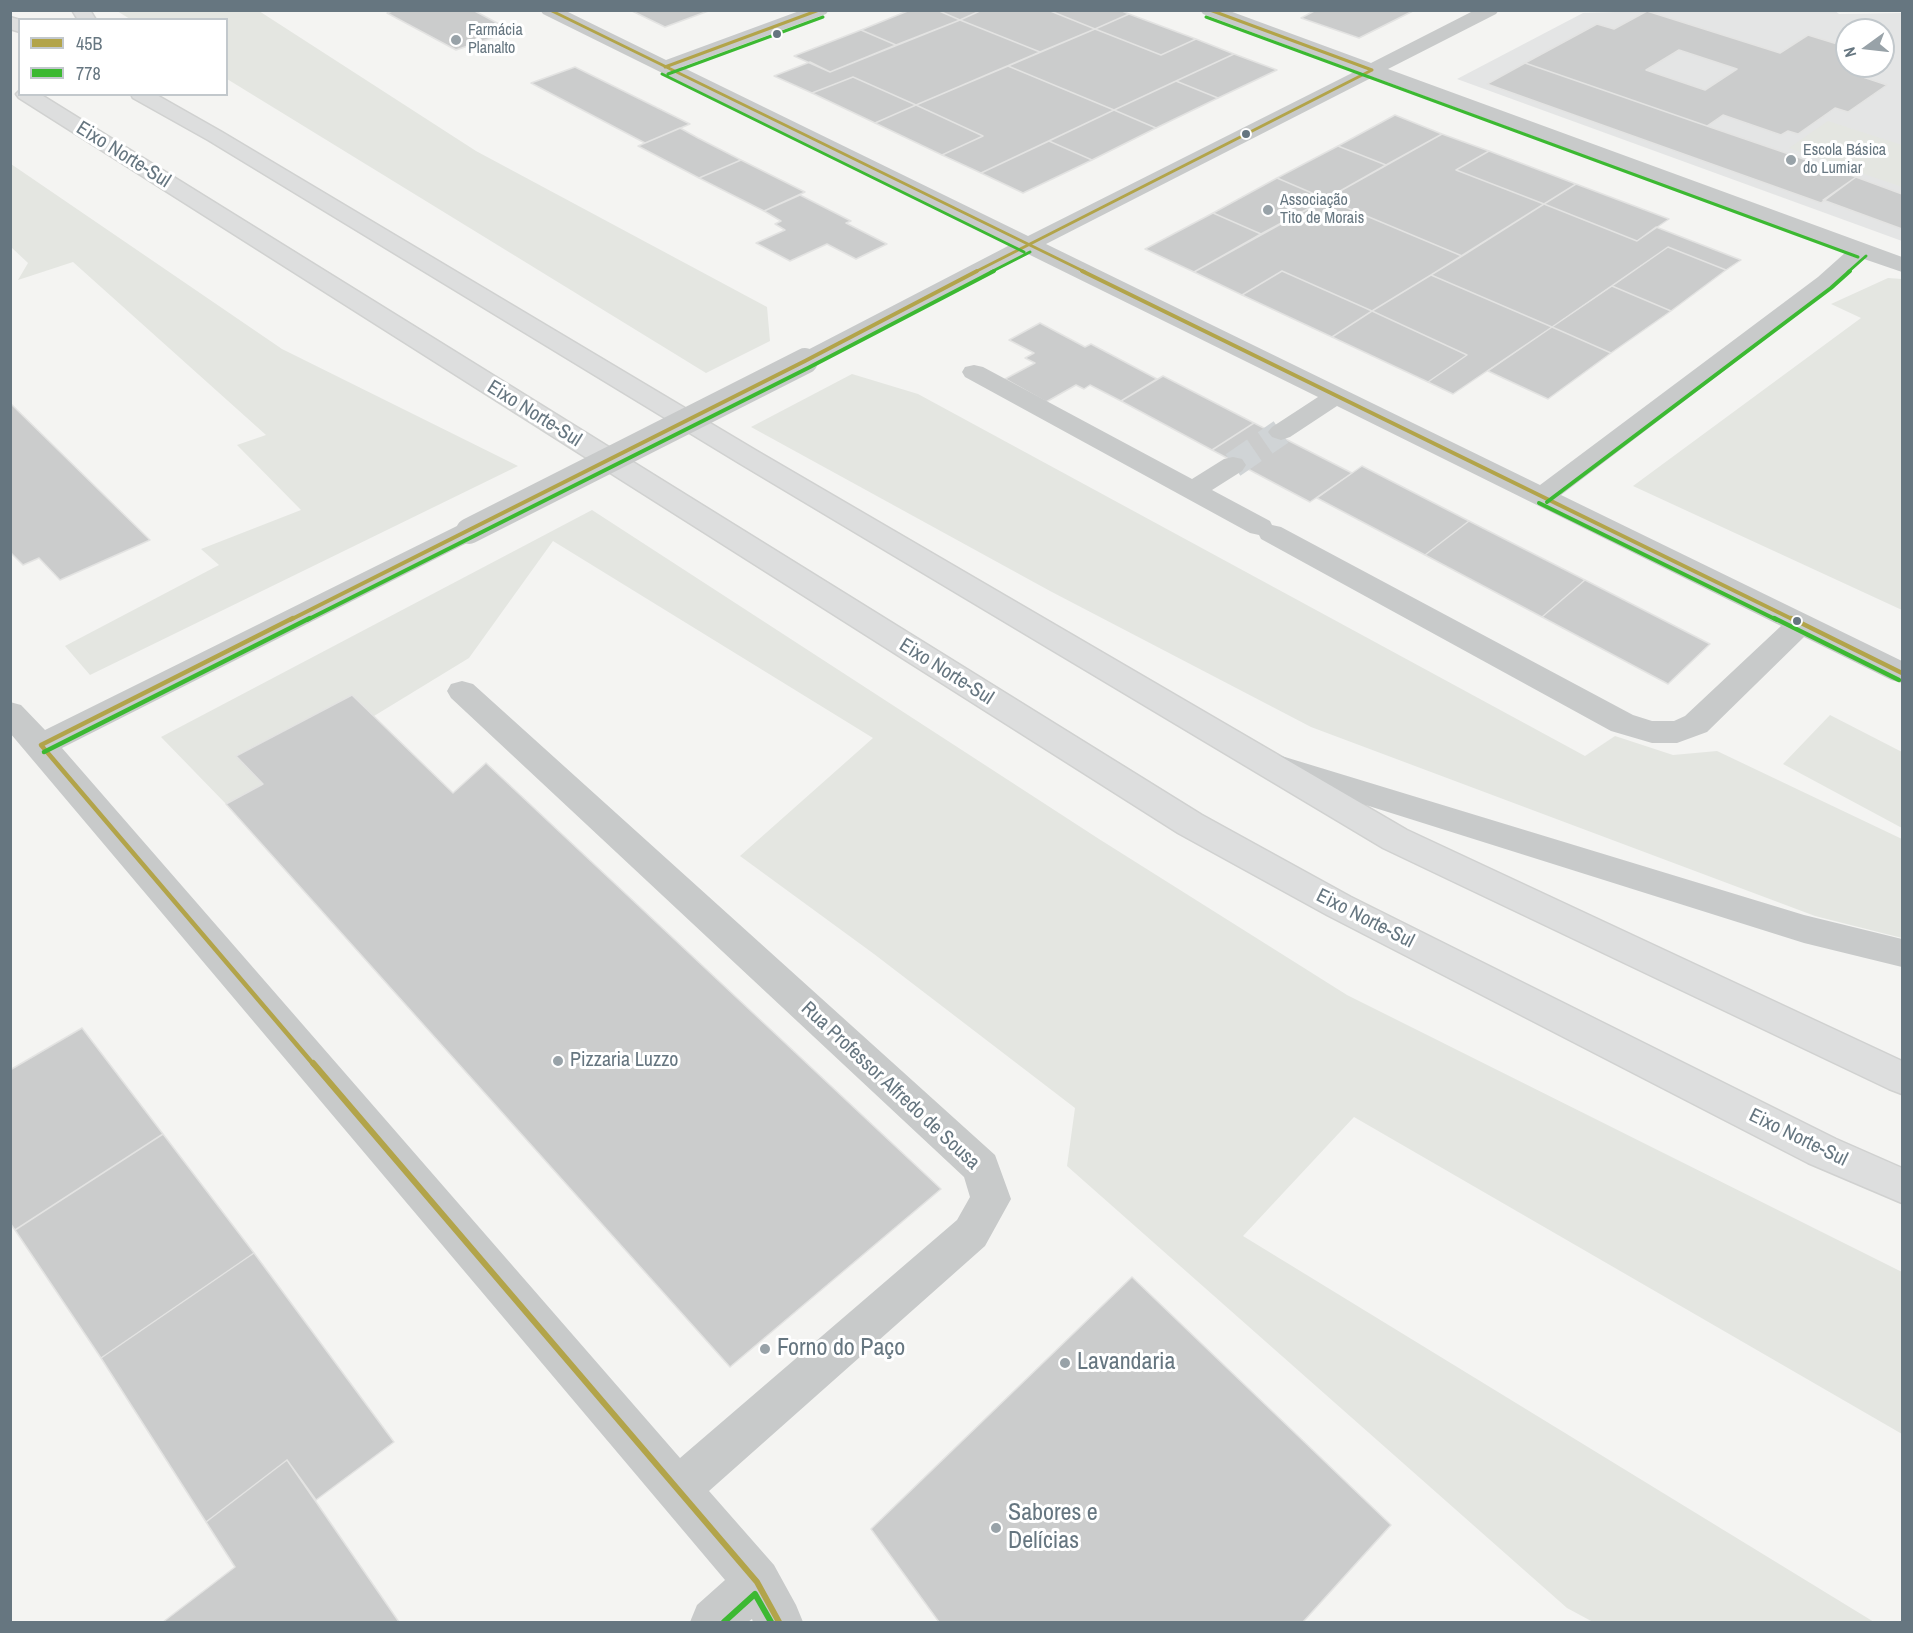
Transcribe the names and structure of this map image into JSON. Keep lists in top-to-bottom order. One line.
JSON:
{"streets":{"highway":["Eixo Norte-Sul"],"street":["Rua Professor Alfredo de Sousa"]},"places":["Farmácia Planalto","Escola Básica do Lumiar","Associação Tito de Morais","Pizzaria Luzzo","Forno do Paço","Lavandaria","Sabores e Delícias"],"lines":["transit line 45B","transit line 778"],"legend":["45B","778"],"north":"left"}
